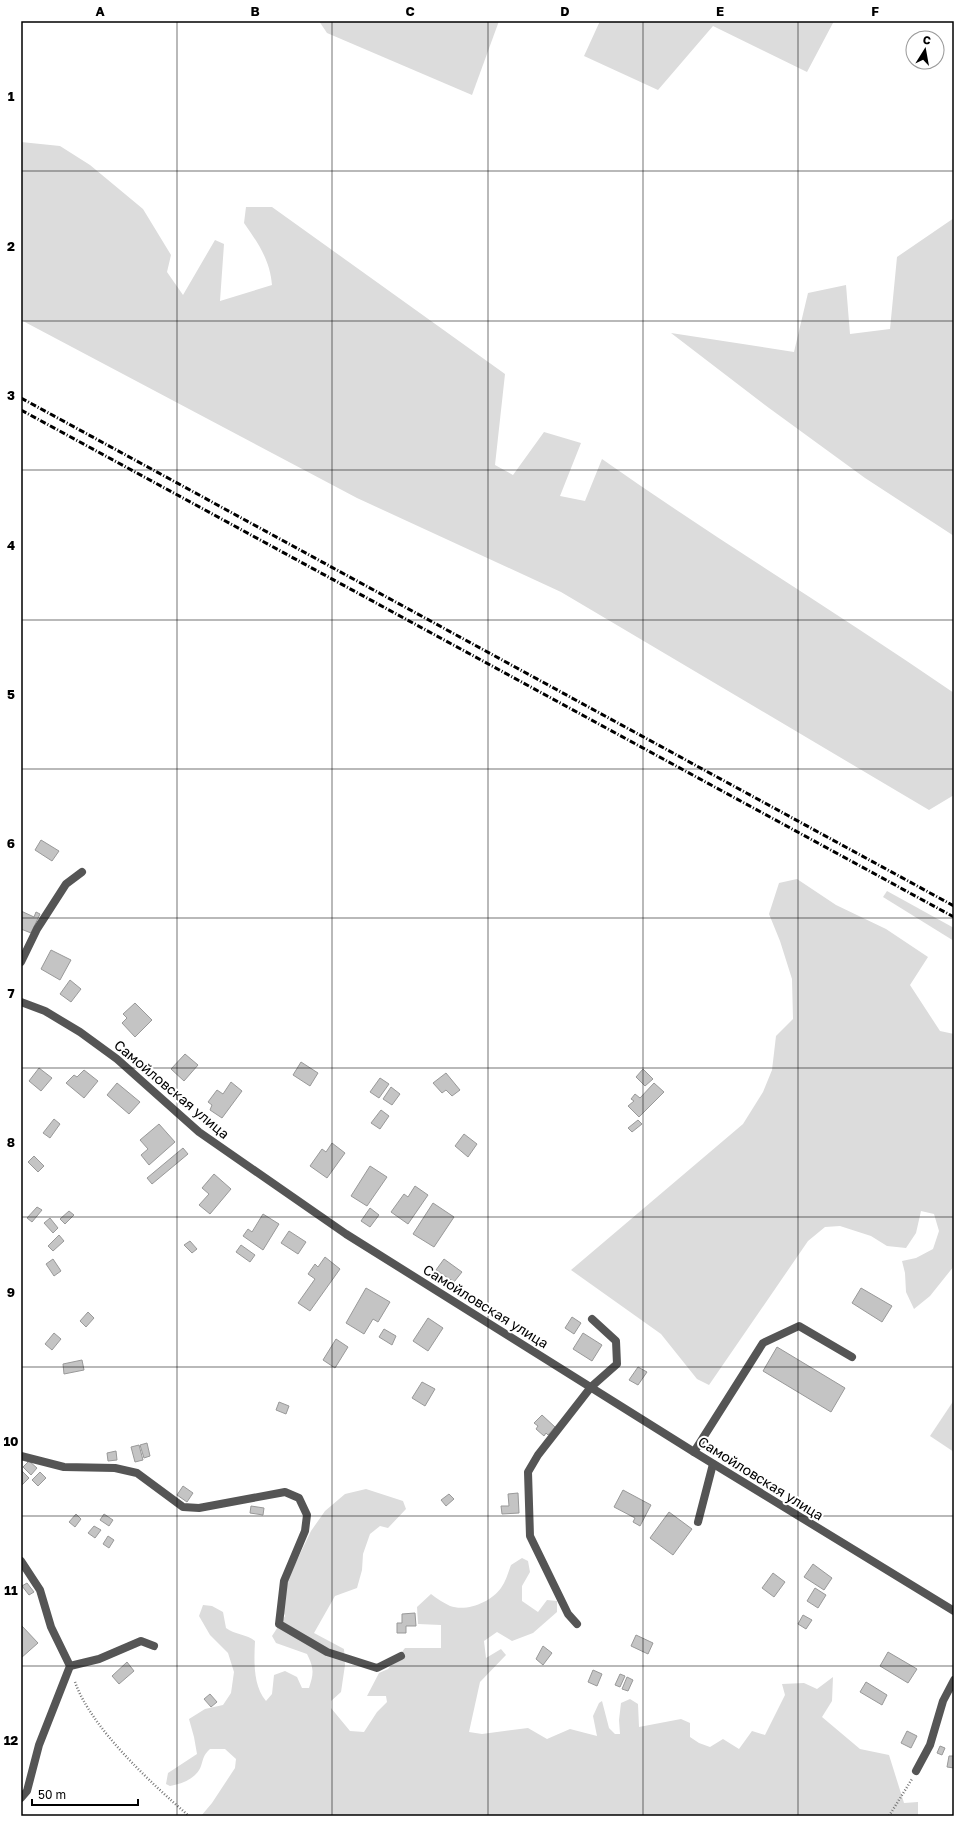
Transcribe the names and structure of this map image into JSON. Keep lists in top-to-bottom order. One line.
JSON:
{"streets":{"street":["Самойловская улица"]},"scale_bar":"50 m","north":"top","grid":{"columns":["A","B","C","D","E","F"],"rows":["1","2","3","4","5","6","7","8","9","10","11","12"]}}
